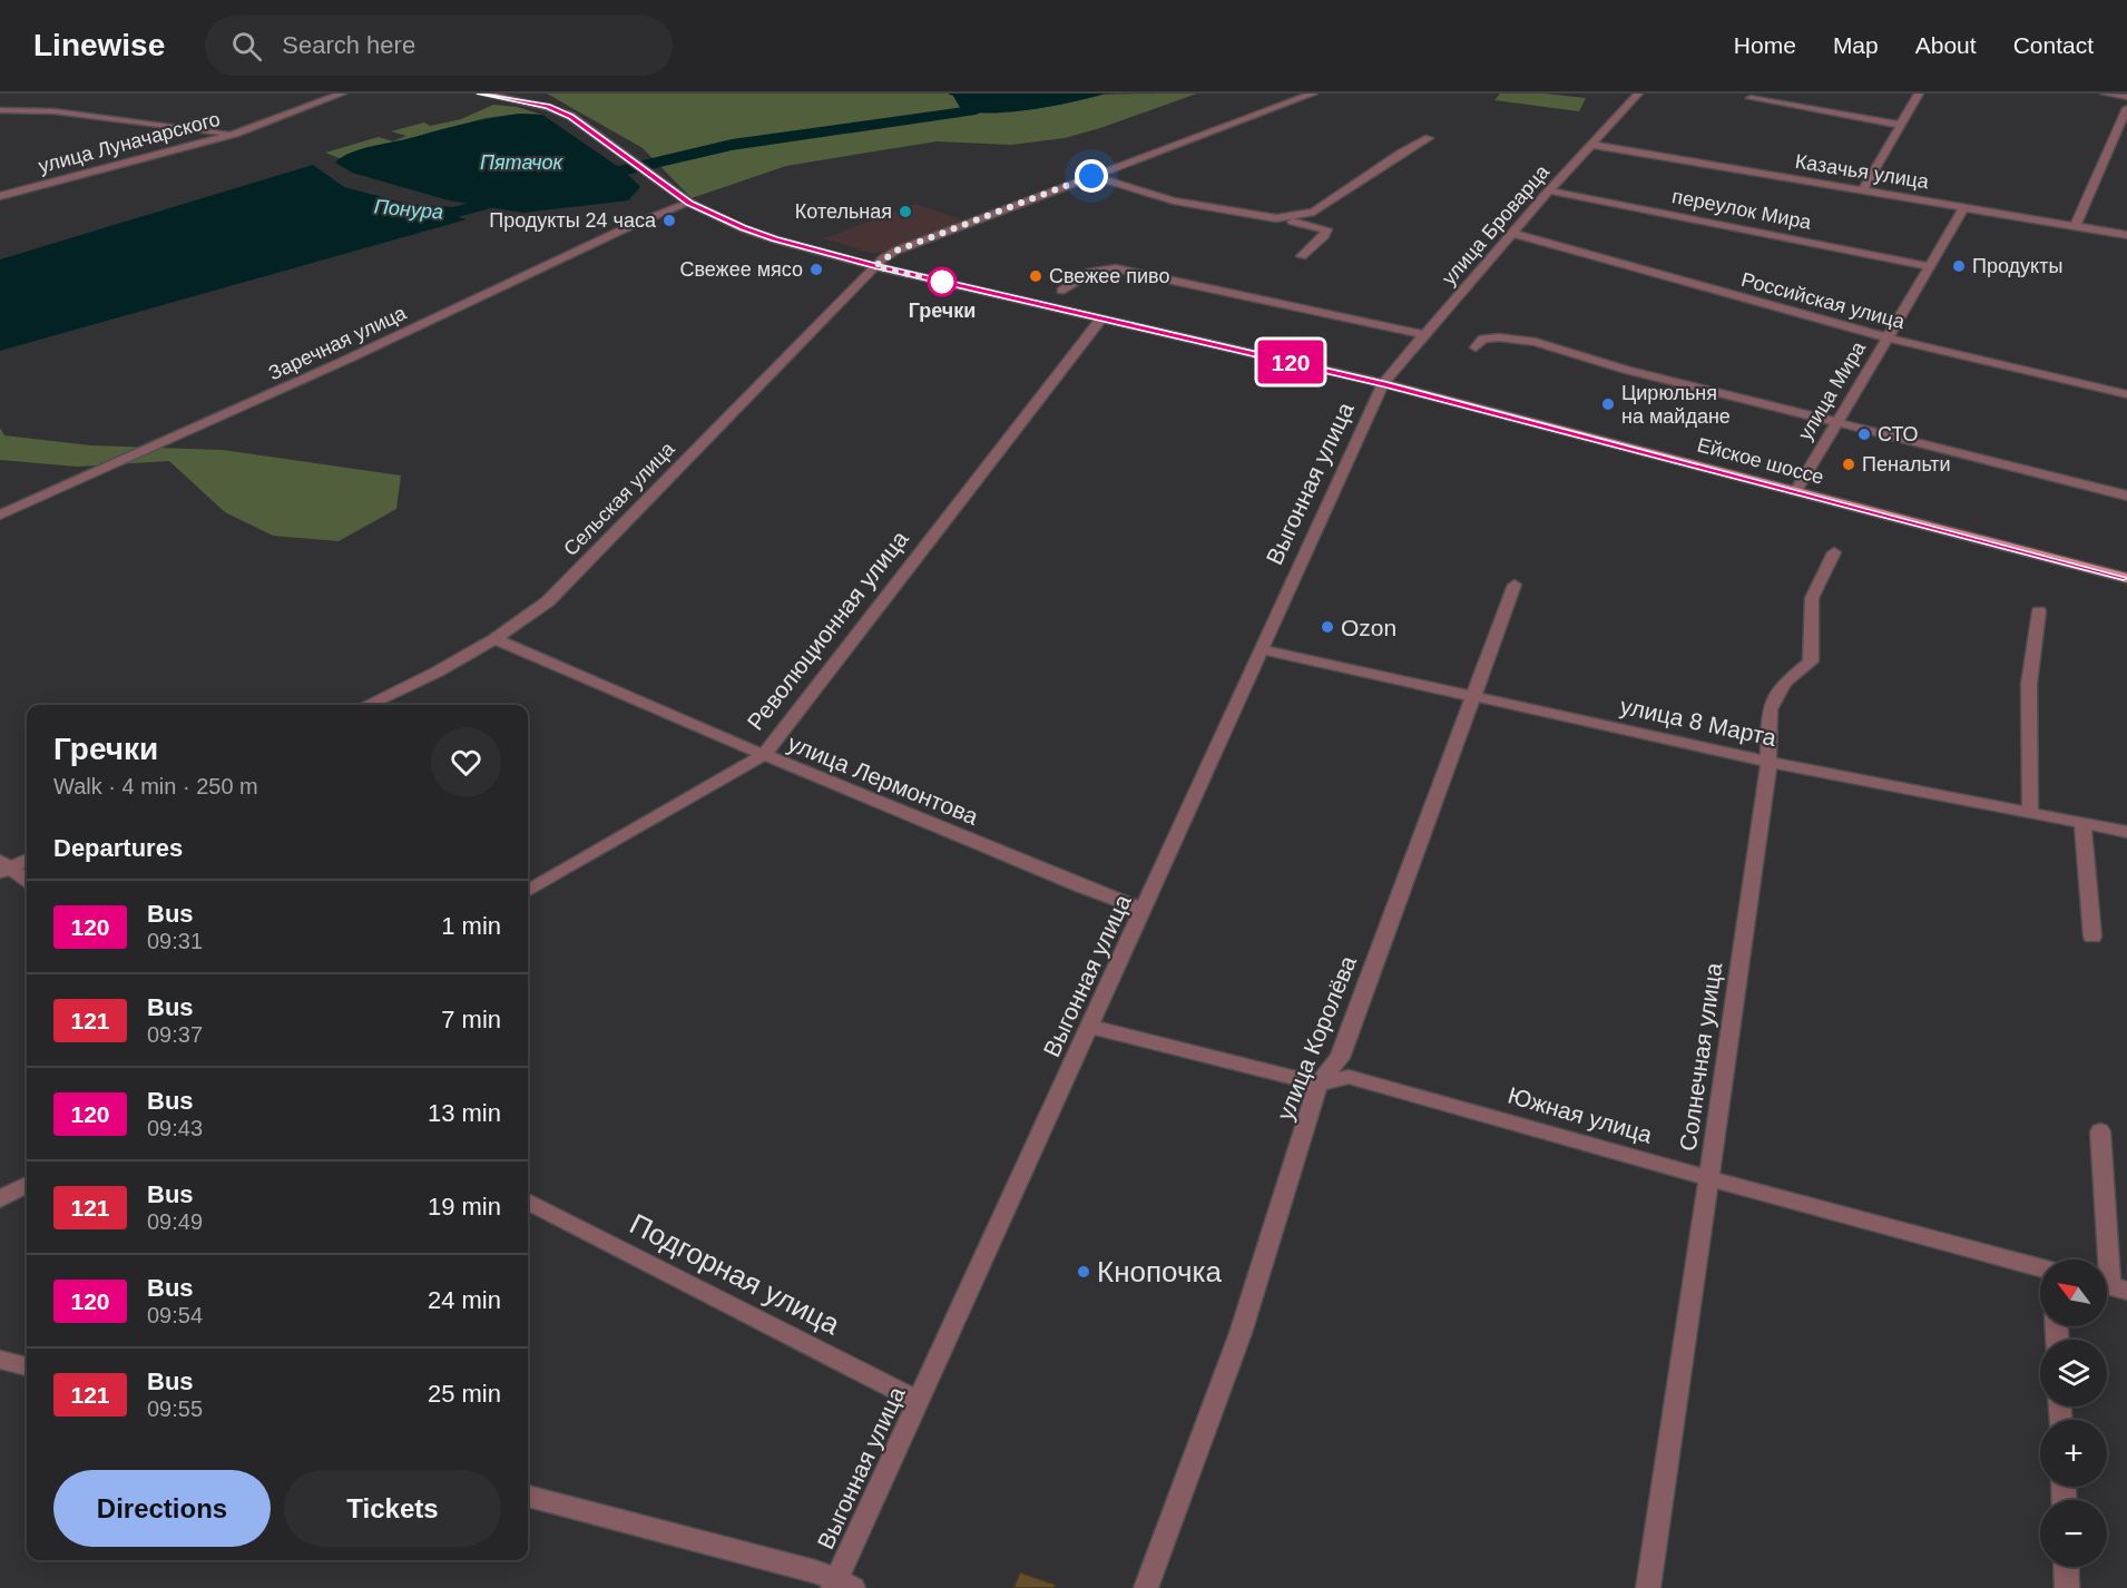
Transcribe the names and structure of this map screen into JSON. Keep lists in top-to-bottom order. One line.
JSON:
{"streets":{"main road":["Ейское шоссе"],"street":["улица Луначарского","Казачья улица","переулок Мира","улица Броварца","Российская улица","Заречная улица","улица Мира","Выгонная улица","Сельская улица","Революционная улица","улица 8 Марта","улица Лермонтова","улица Королёва","Солнечная улица","Южная улица","Подгорная улица"]},"crossings":[["Казачья улица","улица Броварца"],["Казачья улица","улица Мира"],["переулок Мира","улица Броварца"],["переулок Мира","улица Мира"],["улица Броварца","Российская улица"],["улица Броварца","Ейское шоссе"],["улица Броварца","Выгонная улица"],["Российская улица","улица Мира"],["Заречная улица","Ейское шоссе"],["улица Мира","Ейское шоссе"],["Ейское шоссе","Выгонная улица"],["Ейское шоссе","Сельская улица"],["Ейское шоссе","Революционная улица"],["Выгонная улица","улица 8 Марта"],["Выгонная улица","улица Лермонтова"],["Выгонная улица","Южная улица"],["Выгонная улица","Подгорная улица"],["Сельская улица","улица Лермонтова"],["Революционная улица","улица Лермонтова"],["улица 8 Марта","улица Королёва"],["улица 8 Марта","Солнечная улица"],["улица Королёва","Южная улица"],["Солнечная улица","Южная улица"]],"water":["Пятачок","Понура"],"places":["Котельная","Продукты 24 часа","Продукты","Свежее мясо","Свежее пиво","Гречки","Цирюльня на майдане","СТО","Пенальти","Ozon","Кнопочка"],"lines":["bus line 120"],"north":"top left","page":{"header":"Linewise","search":"Search here","nav":["Home","Map","About","Contact"],"on_map":"120","heading":[["Гречки","Walk · 4 min · 250 m"],"Departures"],"list":[{"mark":"120","name":"Bus","note":"09:31","value":"1 min"},{"mark":"121","name":"Bus","note":"09:37","value":"7 min"},{"mark":"120","name":"Bus","note":"09:43","value":"13 min"},{"mark":"121","name":"Bus","note":"09:49","value":"19 min"},{"mark":"120","name":"Bus","note":"09:54","value":"24 min"},{"mark":"121","name":"Bus","note":"09:55","value":"25 min"}],"map_buttons":["+","−"],"buttons":["Directions","Tickets"]}}
